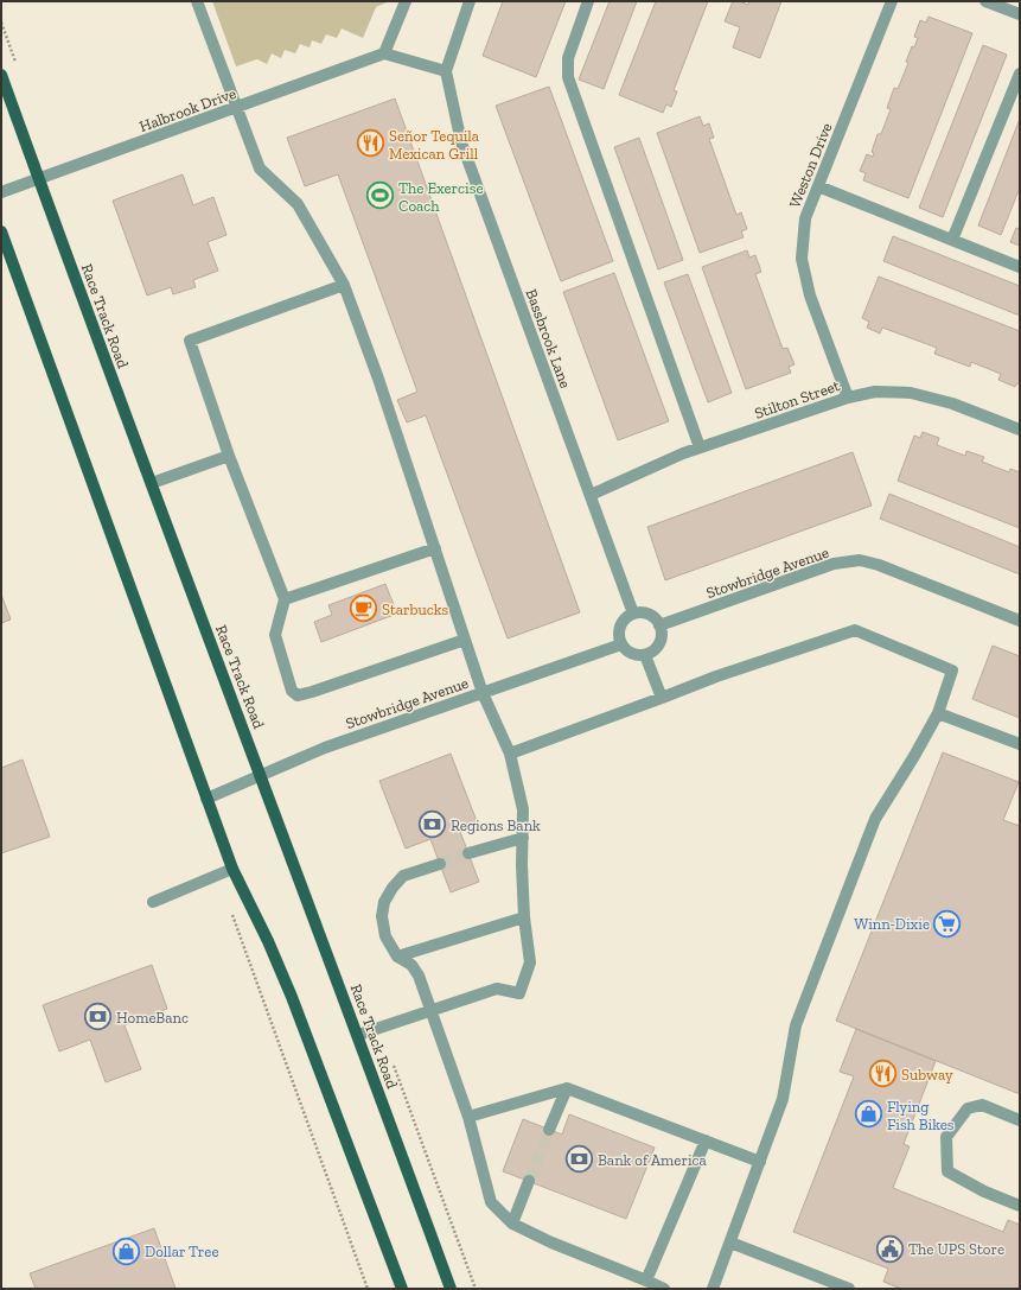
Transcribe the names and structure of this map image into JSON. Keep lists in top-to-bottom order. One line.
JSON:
{"streets":{"main road":["Race Track Road"],"street":["Halbrook Drive","Weston Drive","Bassbrook Lane","Stilton Street","Stowbridge Avenue"]},"crossings":[["Halbrook Drive","Race Track Road"],["Weston Drive","Stilton Street"],["Race Track Road","Stowbridge Avenue"],["Bassbrook Lane","Stilton Street"],["Bassbrook Lane","Stowbridge Avenue"]],"places":{"restaurant":["Señor Tequila Mexican Grill","Subway"],"sports":["The Exercise Coach"],"cafe":["Starbucks"],"bank":["Regions Bank","HomeBanc","Bank of America"],"supermarket":["Winn-Dixie"],"shop":["Flying Fish Bikes","Dollar Tree"],"public building":["The UPS Store"]}}
